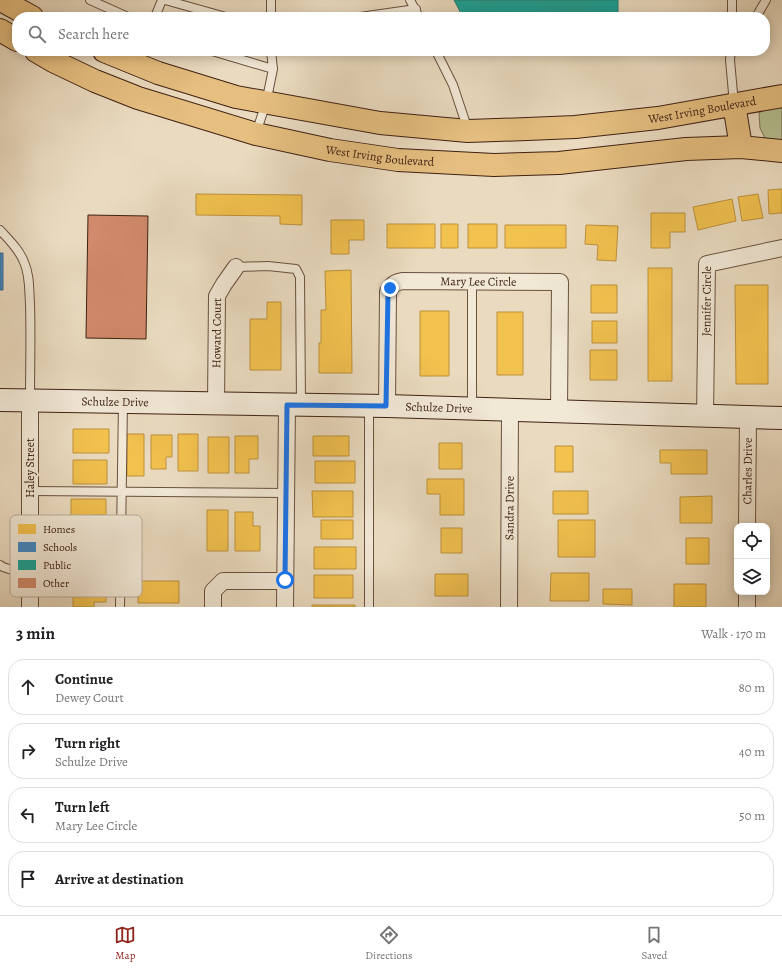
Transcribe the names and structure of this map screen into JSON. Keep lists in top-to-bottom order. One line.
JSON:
{"streets":{"main road":["West Irving Boulevard"],"street":["Mary Lee Circle","Jennifer Circle","Howard Court","Schulze Drive","Haley Street","Charles Drive","Sandra Drive"]},"crossings":[["Mary Lee Circle","Schulze Drive"],["Jennifer Circle","Schulze Drive"],["Howard Court","Schulze Drive"],["Schulze Drive","Haley Street"],["Schulze Drive","Charles Drive"],["Schulze Drive","Sandra Drive"]],"legend":["Homes","Schools","Public","Other"],"page":{"search":"Search here","heading":["3 min","Walk · 170 m"],"list":[["Continue","Dewey Court","80 m"],["Turn right","Schulze Drive","40 m"],["Turn left","Mary Lee Circle","50 m"],"Arrive at destination"],"nav":["Map","Directions","Saved"]}}
